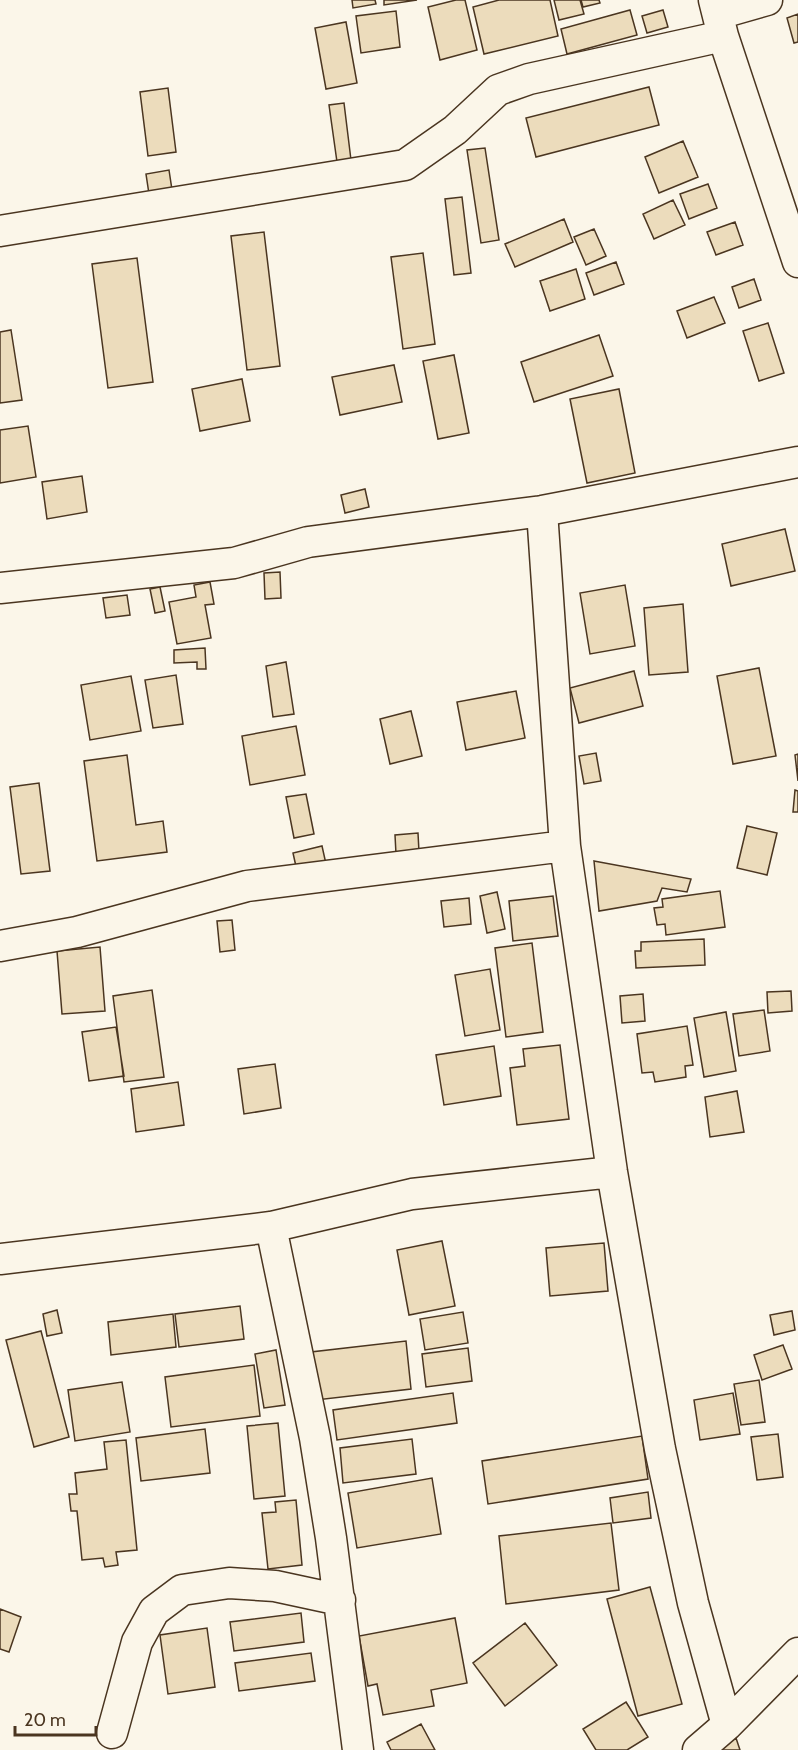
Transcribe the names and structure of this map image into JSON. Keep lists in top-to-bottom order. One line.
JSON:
{"scale_bar":"20 m"}
